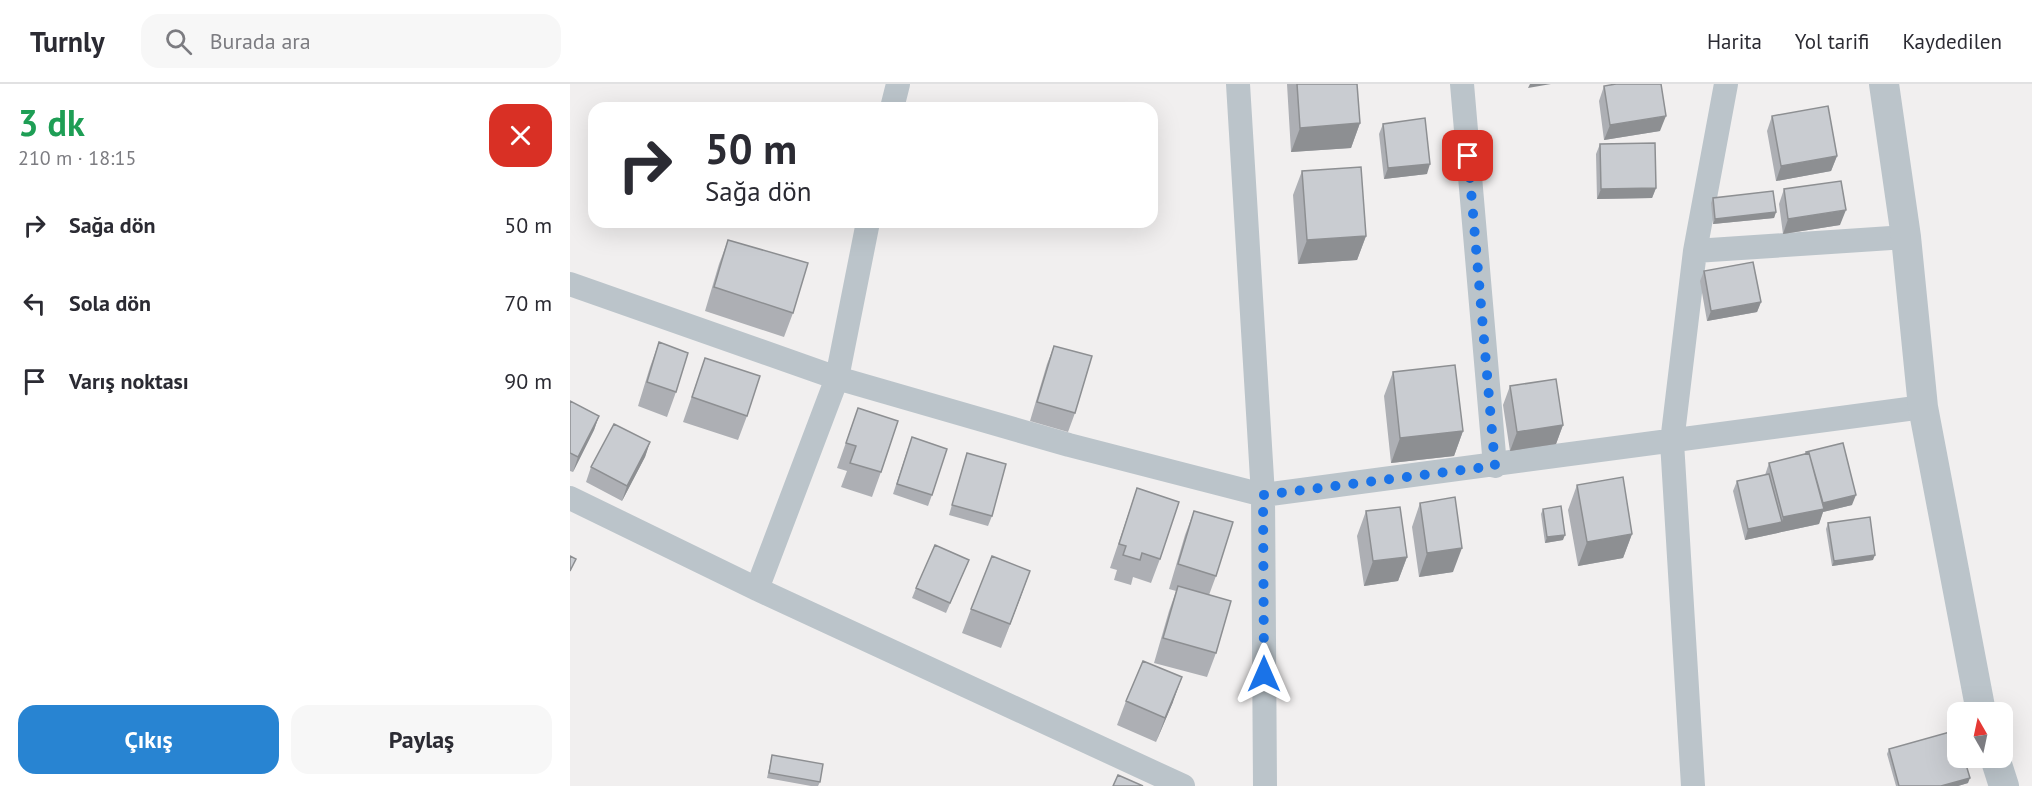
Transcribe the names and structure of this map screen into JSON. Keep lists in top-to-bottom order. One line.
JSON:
{"north":"top","page":{"header":"Turnly","search":"Burada ara","nav":["Harita","Yol tarifi","Kaydedilen"],"heading":["3 dk","210 m · 18:15"],"turn":["50 m","Sağa dön"],"list":[{"name":"Sağa dön","value":"50 m"},{"name":"Sola dön","value":"70 m"},{"name":"Varış noktası","value":"90 m"}],"buttons":["Çıkış","Paylaş"]}}
